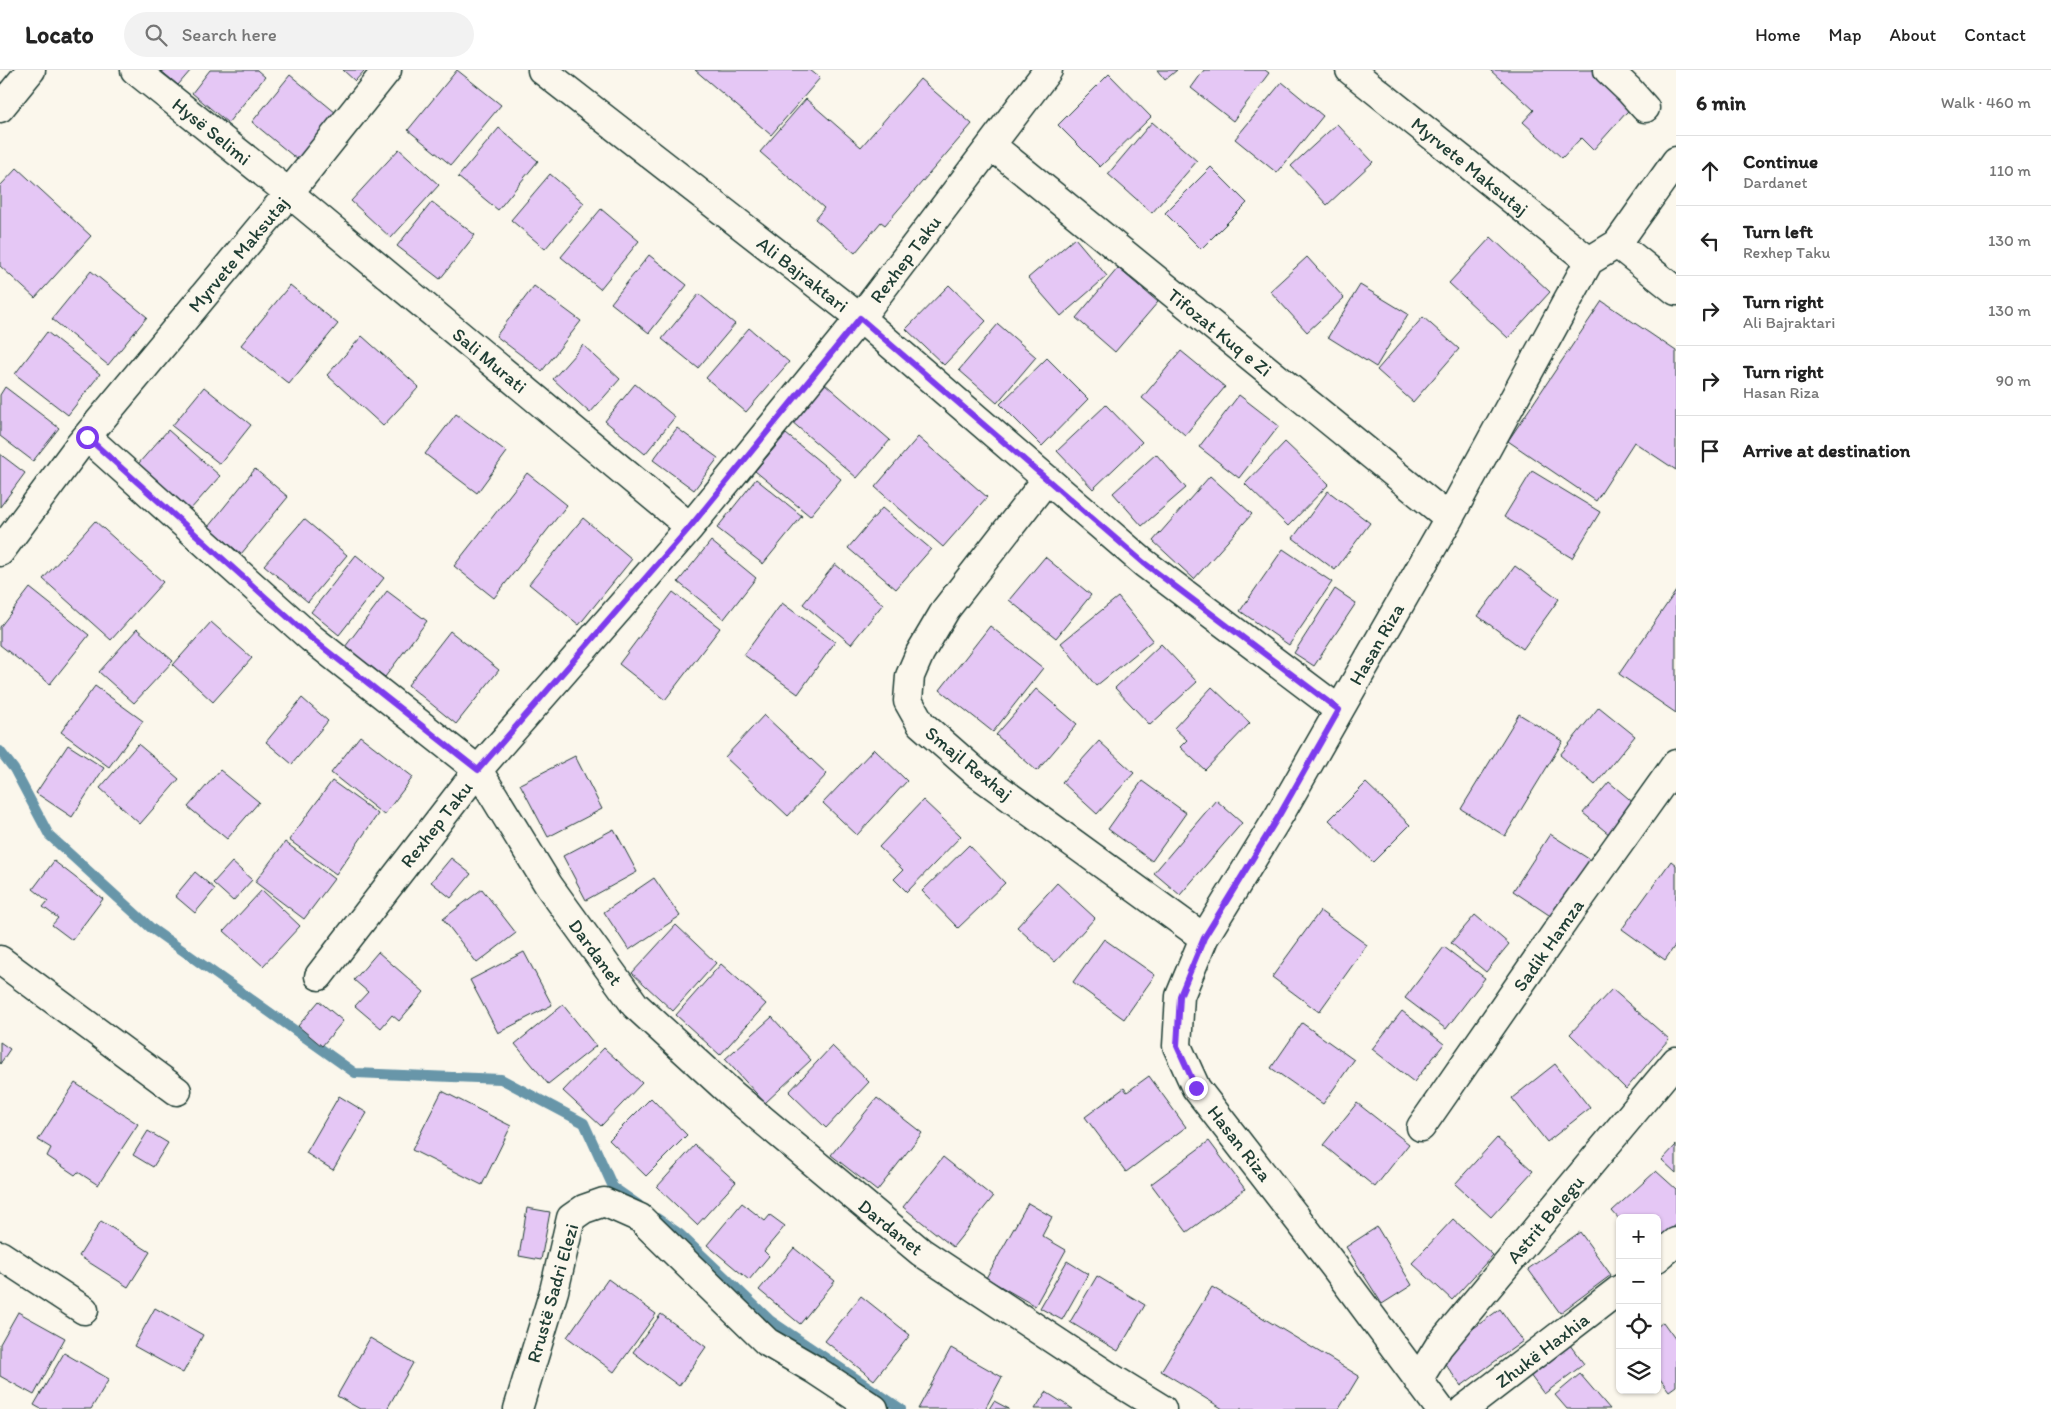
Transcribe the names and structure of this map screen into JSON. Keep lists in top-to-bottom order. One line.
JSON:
{"streets":{"street":["Hysë Selimi","Myrvete Maksutaj","Rexhep Taku","Ali Bajraktari","Tifozat Kuq e Zi","Sali Murati","Hasan Riza","Smajl Rexhaj","Sadik Hamza","Dardanet","Astrit Belegu","Rrustë Sadri Elezi","Zhukë Haxhia"]},"crossings":[["Hysë Selimi","Myrvete Maksutaj"],["Hysë Selimi","Sali Murati"],["Myrvete Maksutaj","Sali Murati"],["Myrvete Maksutaj","Hasan Riza"],["Myrvete Maksutaj","Dardanet"],["Rexhep Taku","Ali Bajraktari"],["Rexhep Taku","Tifozat Kuq e Zi"],["Rexhep Taku","Sali Murati"],["Rexhep Taku","Dardanet"],["Ali Bajraktari","Hasan Riza"],["Ali Bajraktari","Smajl Rexhaj"],["Tifozat Kuq e Zi","Hasan Riza"],["Hasan Riza","Smajl Rexhaj"],["Hasan Riza","Astrit Belegu"]],"page":{"header":"Locato","search":"Search here","nav":["Home","Map","About","Contact"],"heading":["6 min","Walk · 460 m"],"list":[["Continue","Dardanet","110 m"],["Turn left","Rexhep Taku","130 m"],["Turn right","Ali Bajraktari","130 m"],["Turn right","Hasan Riza","90 m"],"Arrive at destination"],"map_buttons":["+","−"]}}
